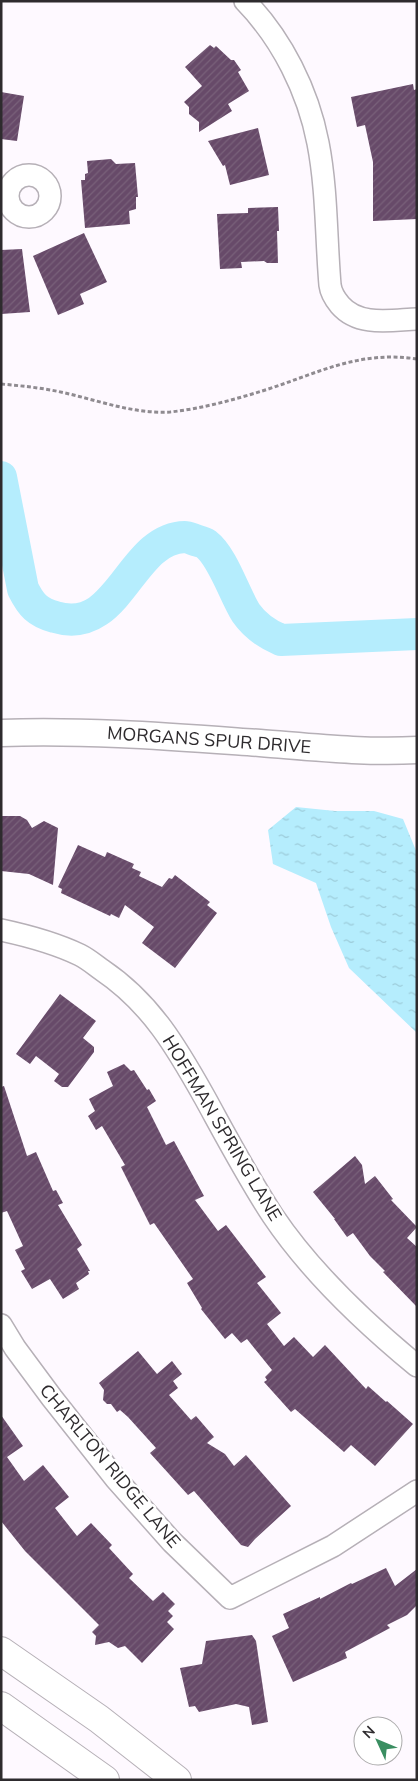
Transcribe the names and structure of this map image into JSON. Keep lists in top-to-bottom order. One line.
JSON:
{"streets":{"street":["MORGANS SPUR DRIVE","HOFFMAN SPRING LANE","CHARLTON RIDGE LANE"]},"north":"top left"}
